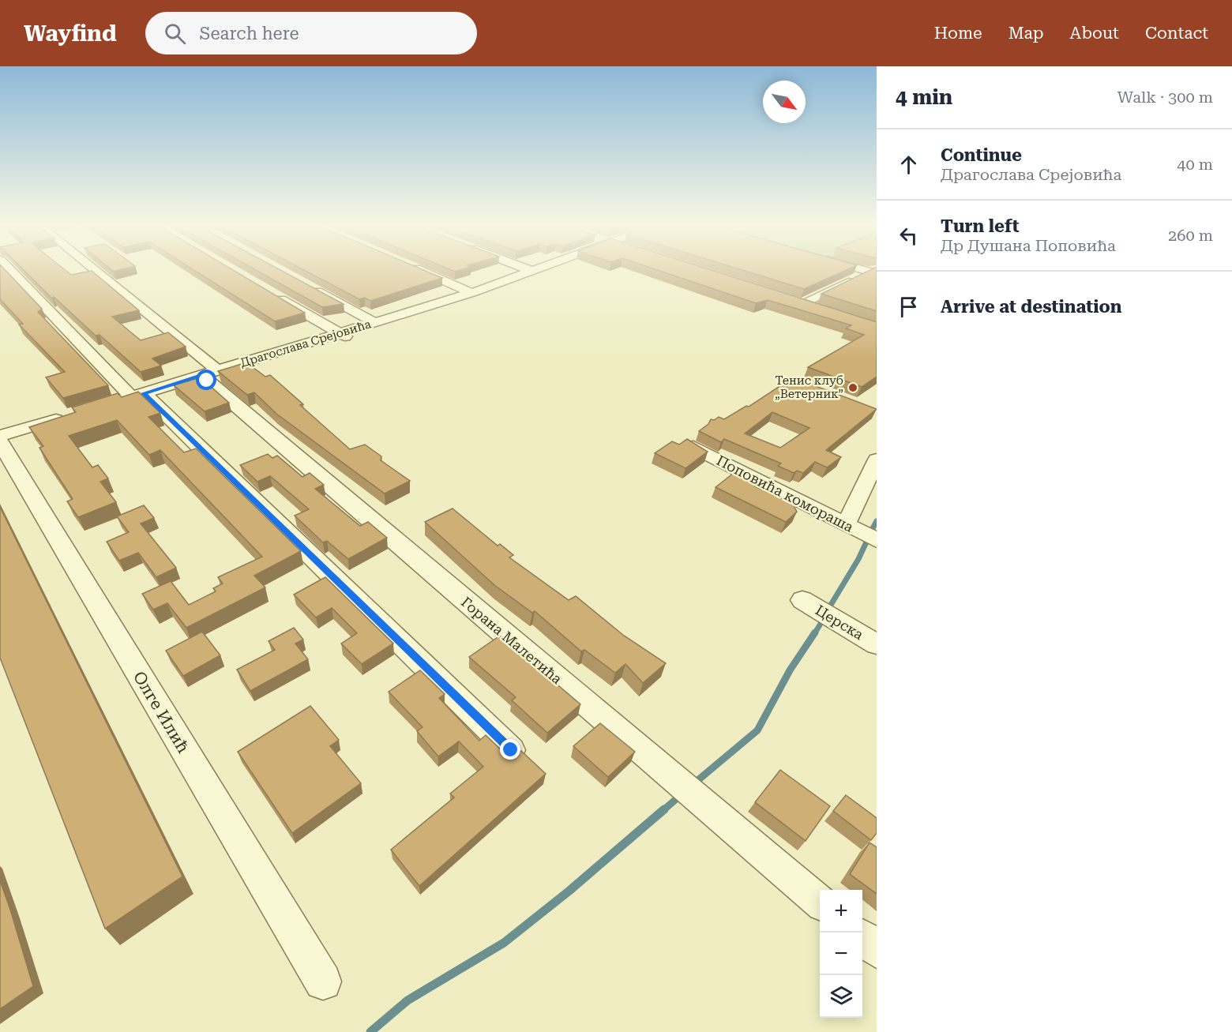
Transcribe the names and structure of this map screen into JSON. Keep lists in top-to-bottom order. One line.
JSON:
{"streets":{"street":["Драгослава Срејовића","Поповића комораша","Церска","Горана Малетића","Олге Илић"]},"crossings":[["Драгослава Срејовића","Горана Малетића"]],"places":["Тенис клуб „Ветерник”"],"north":"bottom right","page":{"header":"Wayfind","search":"Search here","nav":["Home","Map","About","Contact"],"heading":["4 min","Walk · 300 m"],"list":[["Continue","Драгослава Срејовића","40 m"],["Turn left","Др Душана Поповића","260 m"],"Arrive at destination"],"map_buttons":["+","−"]}}
